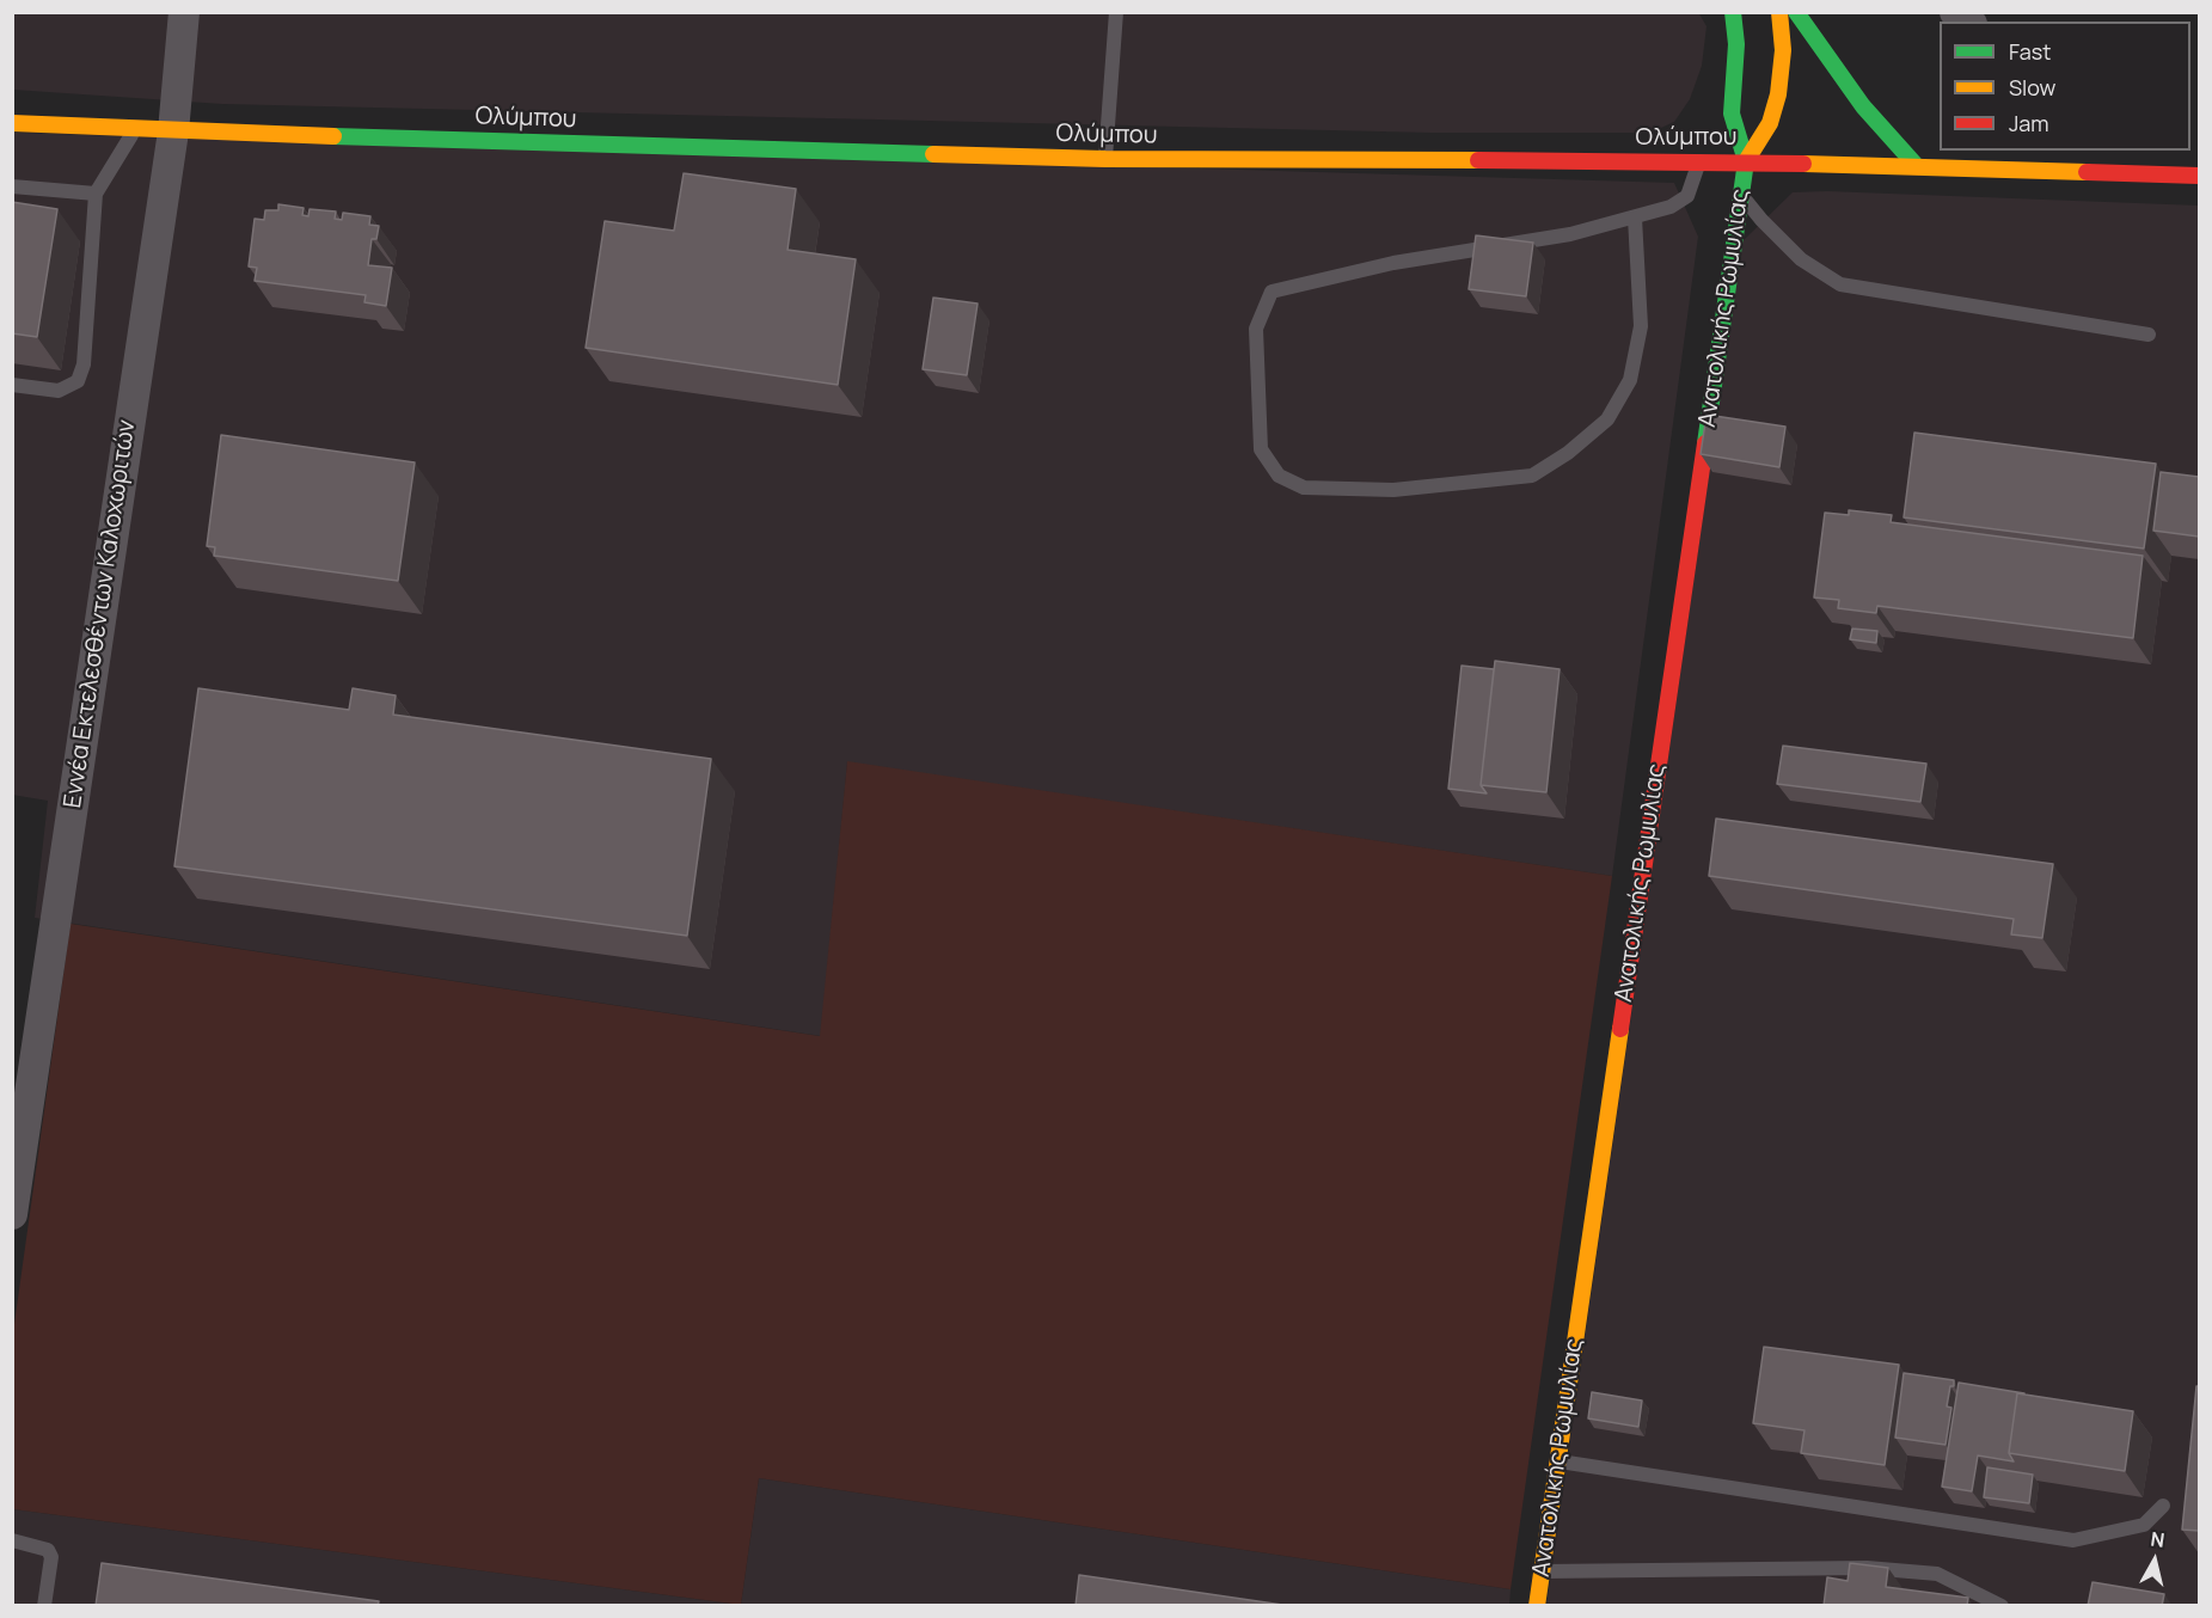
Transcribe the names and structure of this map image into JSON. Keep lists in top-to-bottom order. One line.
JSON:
{"streets":{"main road":["Ολύμπου","Ανατολικής Ρωμυλίας"],"street":["Εννέα Εκτελεσθέντων Καλοχωριτών"]},"crossings":[["Ολύμπου","Ανατολικής Ρωμυλίας"],["Ολύμπου","Εννέα Εκτελεσθέντων Καλοχωριτών"]],"legend":["Fast","Slow","Jam"],"north":"top"}
